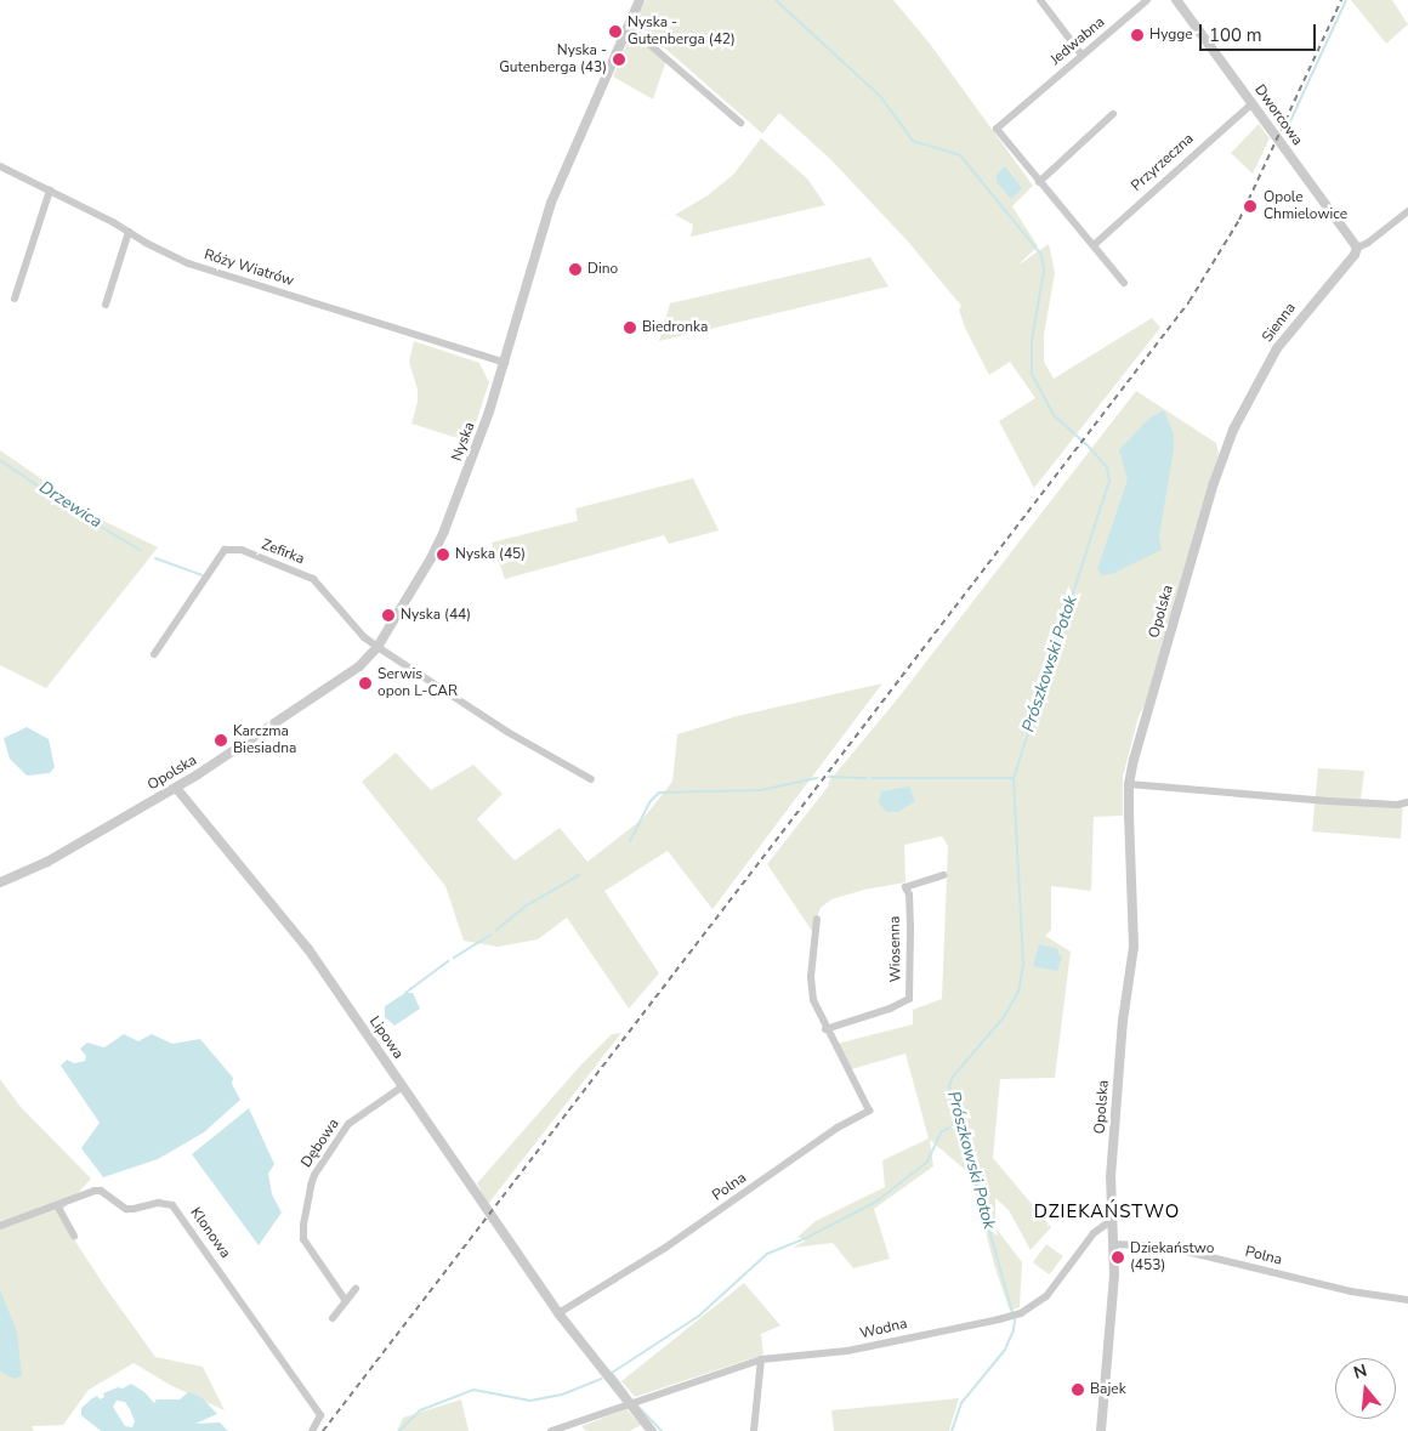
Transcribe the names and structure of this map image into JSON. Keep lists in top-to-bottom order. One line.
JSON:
{"streets":{"street":["Jedwabna","Dworcowa","Przyrzeczna","Róży Wiatrów","Sienna","Nyska","Zefirka","Opolska","Wiosenna","Lipowa","Dębowa","Polna","Klonowa","Wodna"]},"crossings":[["Dworcowa","Przyrzeczna"],["Dworcowa","Sienna"],["Róży Wiatrów","Nyska"],["Sienna","Opolska"],["Nyska","Zefirka"],["Nyska","Opolska"],["Zefirka","Opolska"],["Opolska","Lipowa"],["Opolska","Polna"],["Opolska","Wodna"],["Wiosenna","Polna"],["Lipowa","Dębowa"],["Lipowa","Polna"]],"districts":["DZIEKAŃSTWO"],"water":["Drzewica","Prószkowski Potok"],"places":["Nyska - Gutenberga (42)","Hygge","Nyska - Gutenberga (43)","Opole Chmielowice","Dino","Biedronka","Nyska (45)","Nyska (44)","Serwis opon L-CAR","Karczma Biesiadna","Dziekaństwo (453)","Bajek"],"scale_bar":"100 m","north":"top"}
